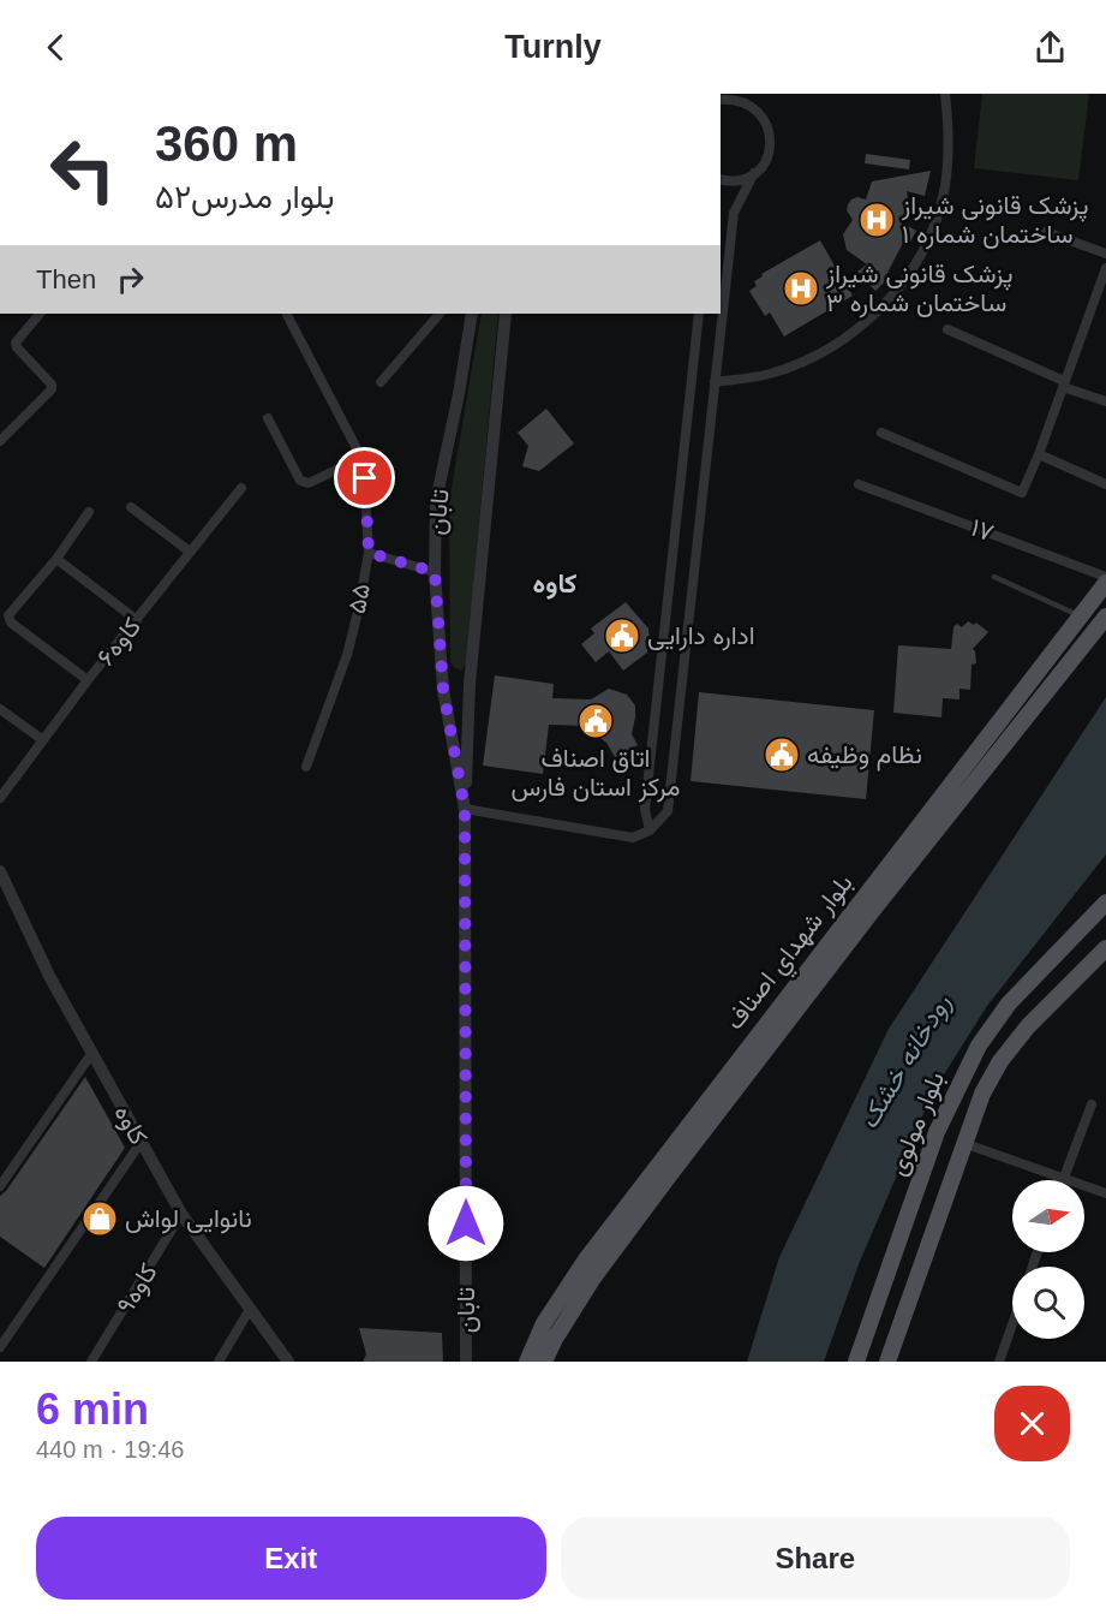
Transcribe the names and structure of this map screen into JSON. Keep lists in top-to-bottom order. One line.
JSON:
{"streets":{"main road":["بلوار شهداي اصناف","بلوار مولوی"],"street":["تابان","۱۷","۵۵","کاوه۶","کاوه","کاوه۹"]},"crossings":[["کاوه","کاوه۹"]],"districts":["کاوه"],"water":["رودخانه خشک"],"places":{"hospital":["پزشک قانونی شیراز ساختمان شماره ۱","پزشک قانونی شیراز ساختمان شماره ٣"],"public building":["اداره دارایی","اتاق اصناف مرکز استان فارس","نظام وظیفه"],"shop":["نانوایی لواش"]},"north":"right","page":{"header":"Turnly","turn":["360 m","۵۲بلوار مدرس"],"then":"Then","heading":["6 min","440 m · 19:46"],"buttons":["Exit","Share"]}}
